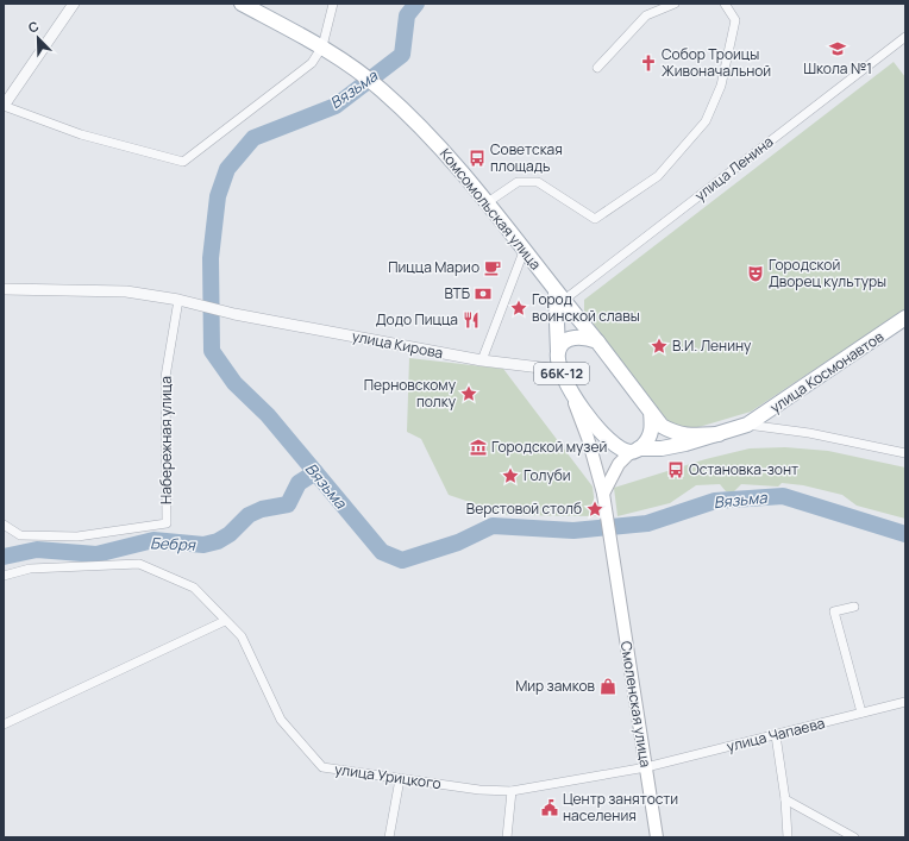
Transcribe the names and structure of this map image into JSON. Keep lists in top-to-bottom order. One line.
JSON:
{"streets":{"main road":["Комсомольская улица","улица Космонавтов","66К-12","Смоленская улица"],"street":["улица Ленина","улица Кирова","Набережная улица","улица Чапаева","улица Урицкого"]},"crossings":[["улица Ленина","Комсомольская улица"],["улица Кирова","66К-12"],["улица Кирова","Набережная улица"],["улица Космонавтов","66К-12"],["66К-12","Смоленская улица"],["Смоленская улица","улица Чапаева"],["Смоленская улица","улица Урицкого"],["улица Чапаева","улица Урицкого"]],"water":["Вязьма","Бебря"],"places":{"school or university":["Школа №1"],"church":["Собор Троицы Живоначальной"],"bus stop":["Советская площадь","Остановка-зонт"],"cafe":["Пицца Марио"],"theatre":["Городской Дворец культуры"],"bank":["ВТБ"],"place":["Город воинской славы","В.И. Ленину","Перновскому полку","Голуби","Верстовой столб"],"restaurant":["Додо Пицца"],"museum":["Городской музей"],"shop":["Мир замков"],"public building":["Центр занятости населения"]},"north":"top left"}
